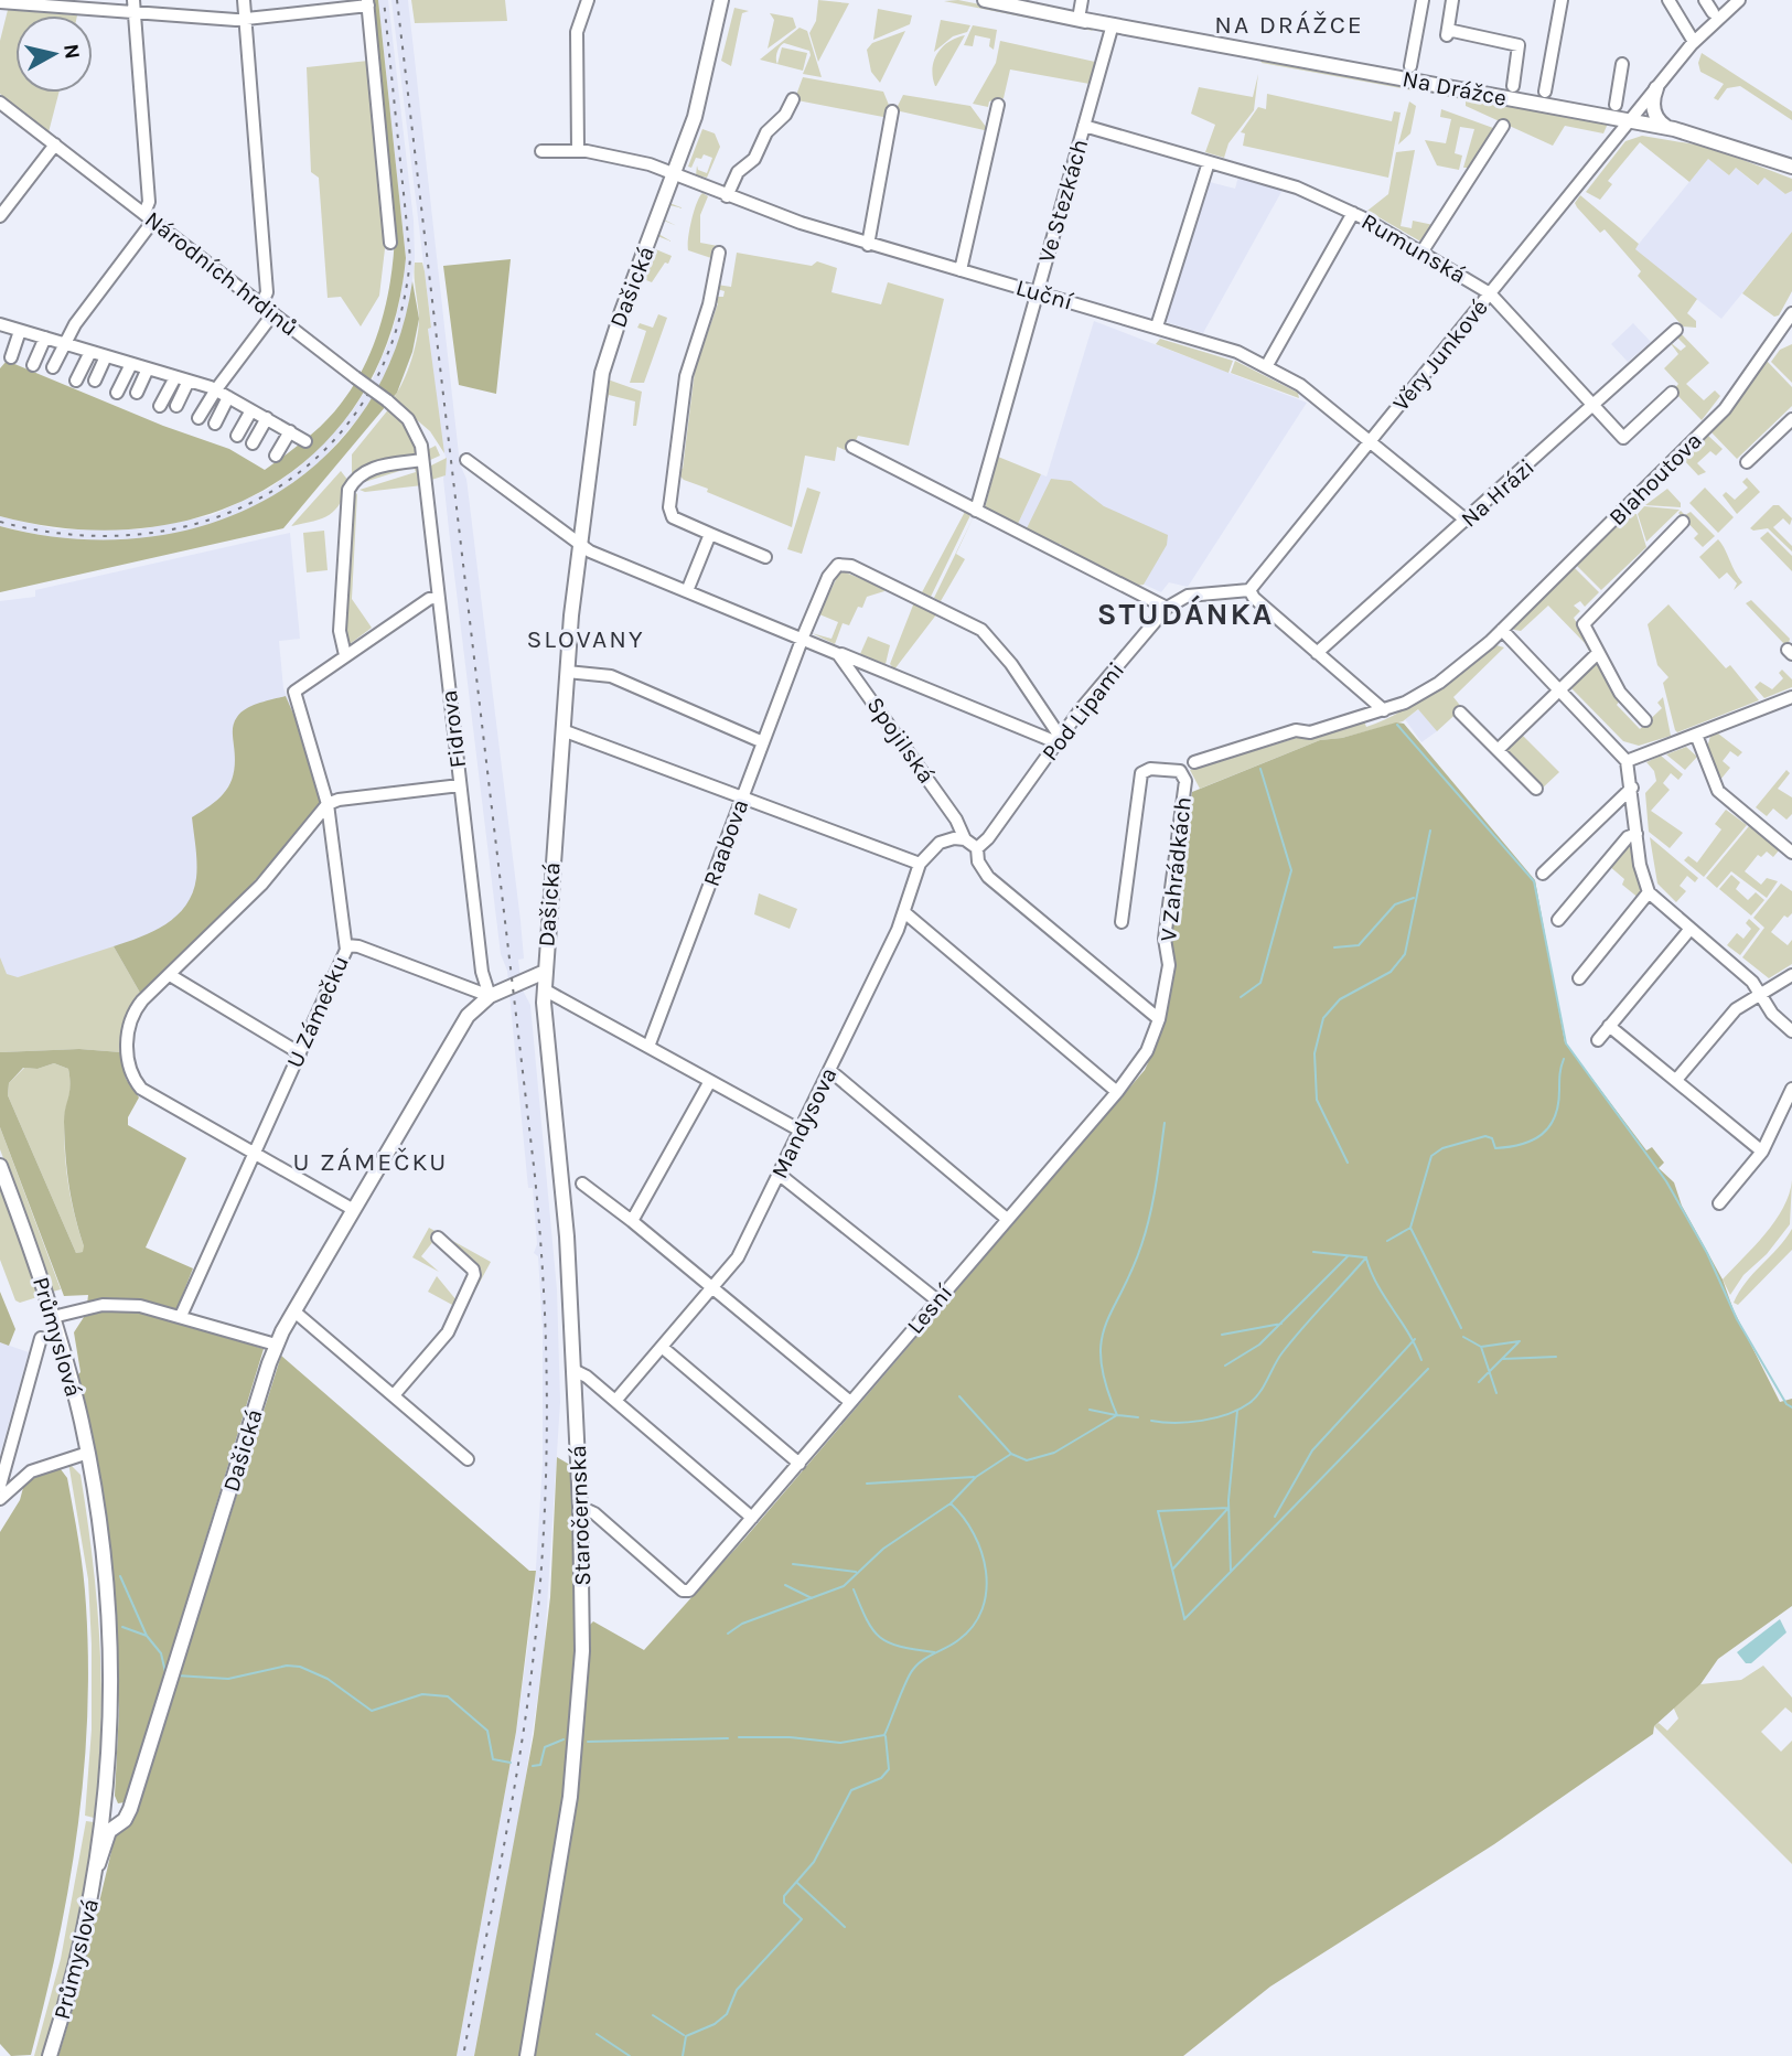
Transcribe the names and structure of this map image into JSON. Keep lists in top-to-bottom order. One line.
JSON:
{"streets":{"main road":["Na Drážce","Dašická","Průmyslová","Staročernská"],"street":["Ve Stezkách","Rumunská","Národních hrdinů","Luční","Věry Junkové","Blahoutova","Na Hrázi","Pod Lipami","Fidrova","Spojilská","Raabova","V Zahrádkách","U Zámečku","Mandysova","Lesní"]},"crossings":[["Na Drážce","Ve Stezkách"],["Na Drážce","Věry Junkové"],["Ve Stezkách","Rumunská"],["Ve Stezkách","Luční"],["Rumunská","Věry Junkové"],["Rumunská","Na Hrázi"],["Národních hrdinů","Fidrova"],["Dašická","Luční"],["Dašická","Fidrova"],["Dašická","Spojilská"],["Dašická","Průmyslová"],["Dašická","Staročernská"],["Luční","Věry Junkové"],["Luční","Na Hrázi"],["Pod Lipami","Spojilská"],["Pod Lipami","Raabova"],["Spojilská","Raabova"],["Spojilská","V Zahrádkách"],["Spojilská","Lesní"],["V Zahrádkách","Lesní"],["Lesní","Staročernská"]],"districts":["NA DRÁŽCE","STUDÁNKA","SLOVANY","U ZÁMEČKU"],"north":"right"}
